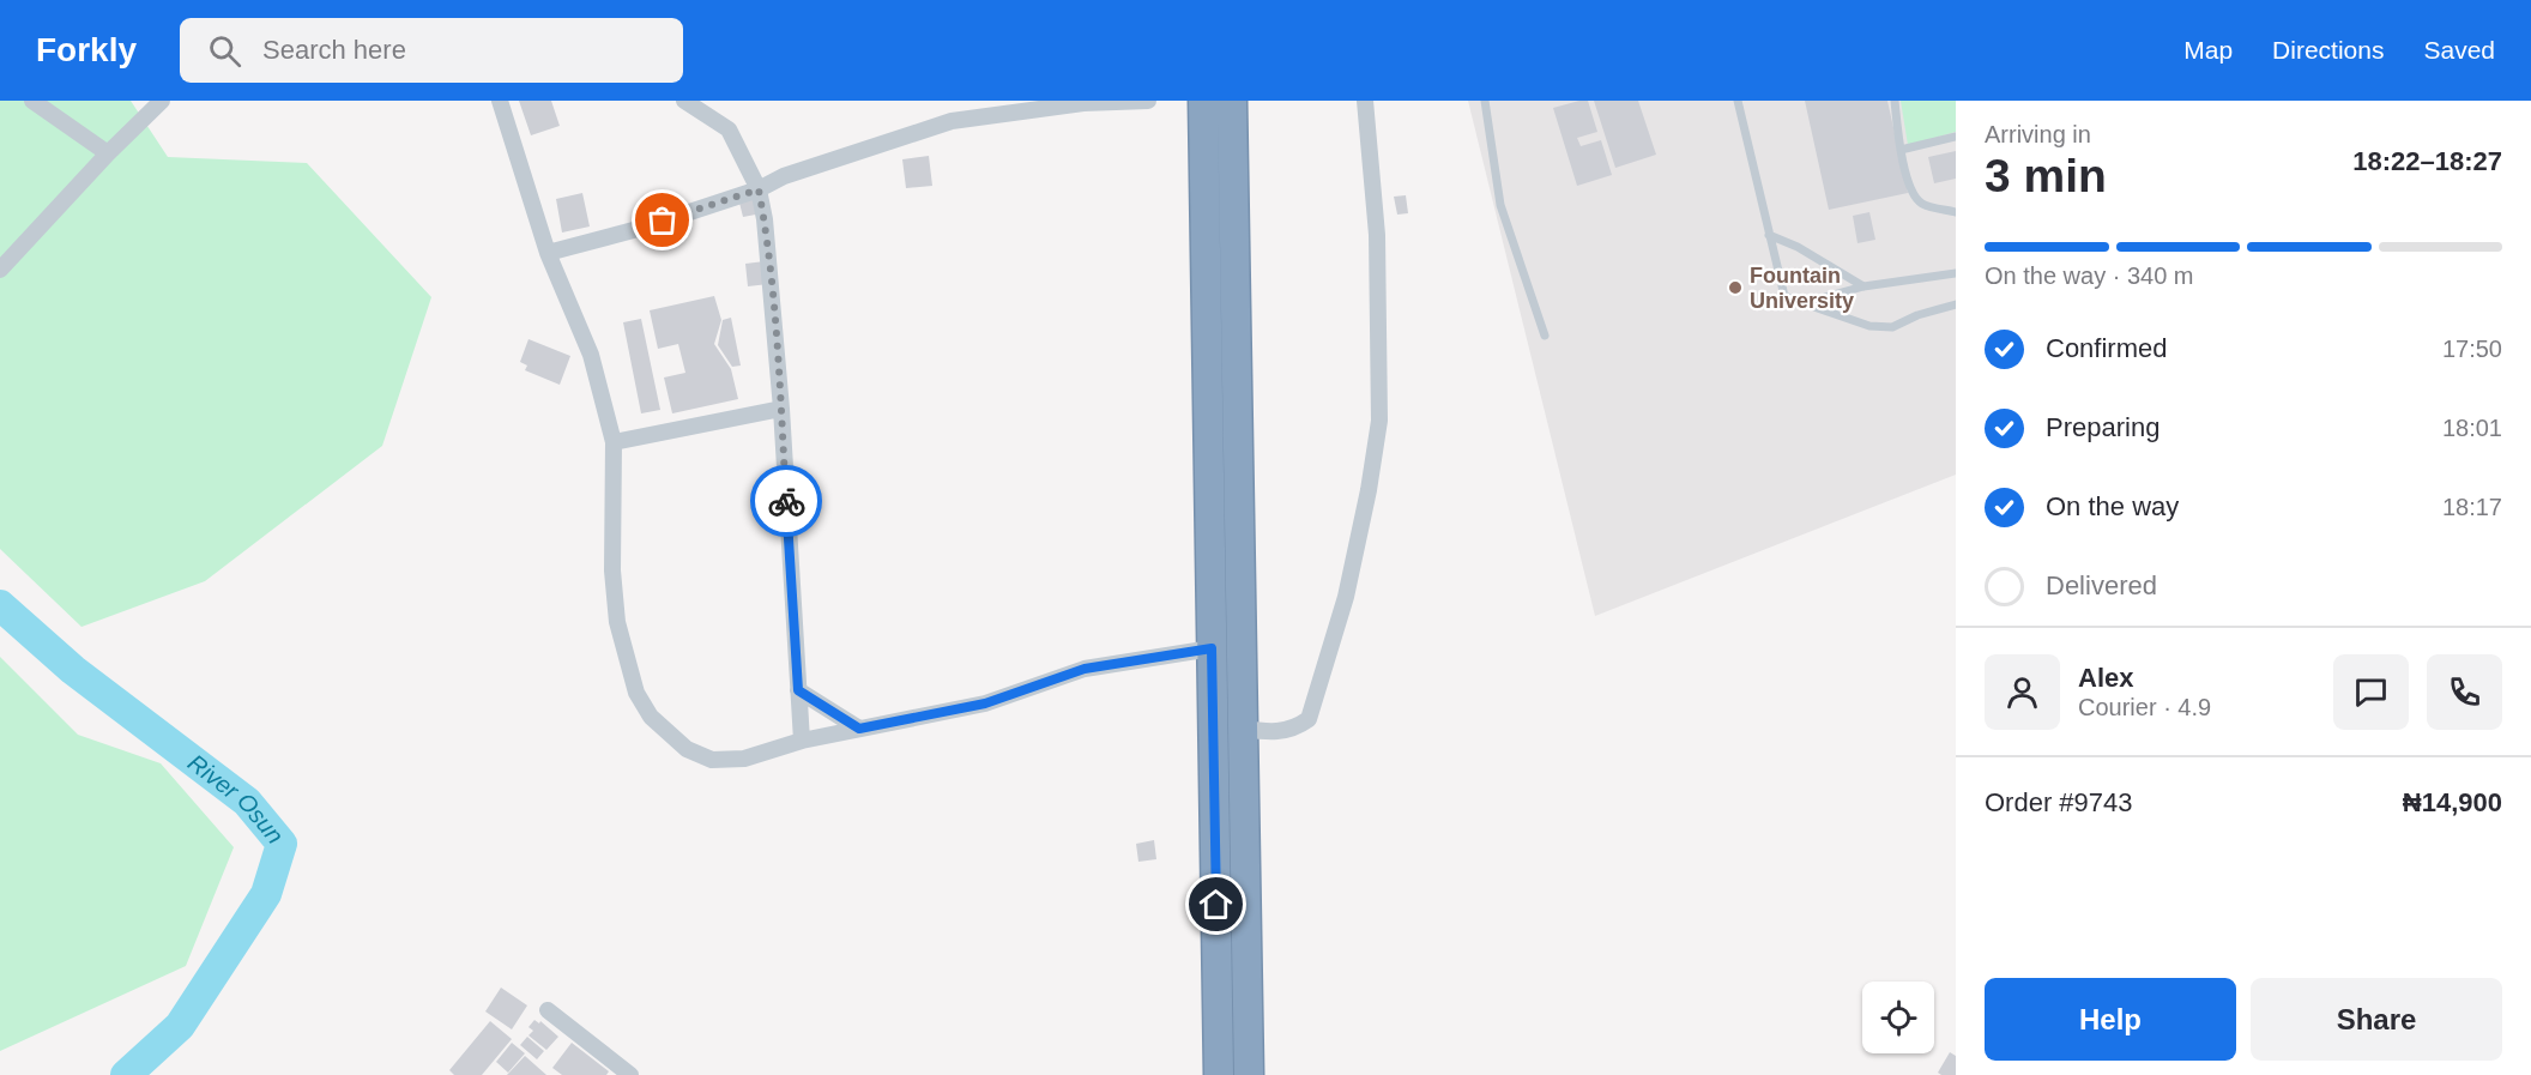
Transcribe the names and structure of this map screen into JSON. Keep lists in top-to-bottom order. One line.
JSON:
{"water":["River Osun"],"places":["Fountain University"],"page":{"header":"Forkly","search":"Search here","nav":["Map","Directions","Saved"],"heading":["3 min","Arriving in","18:22–18:27"],"panel":["Alex","Courier · 4.9","Order #9743","₦14,900"],"bar":"On the way · 340 m","list":[["Confirmed","17:50"],["Preparing","18:01"],["On the way","18:17"],"Delivered"],"buttons":["Help","Share"]}}
